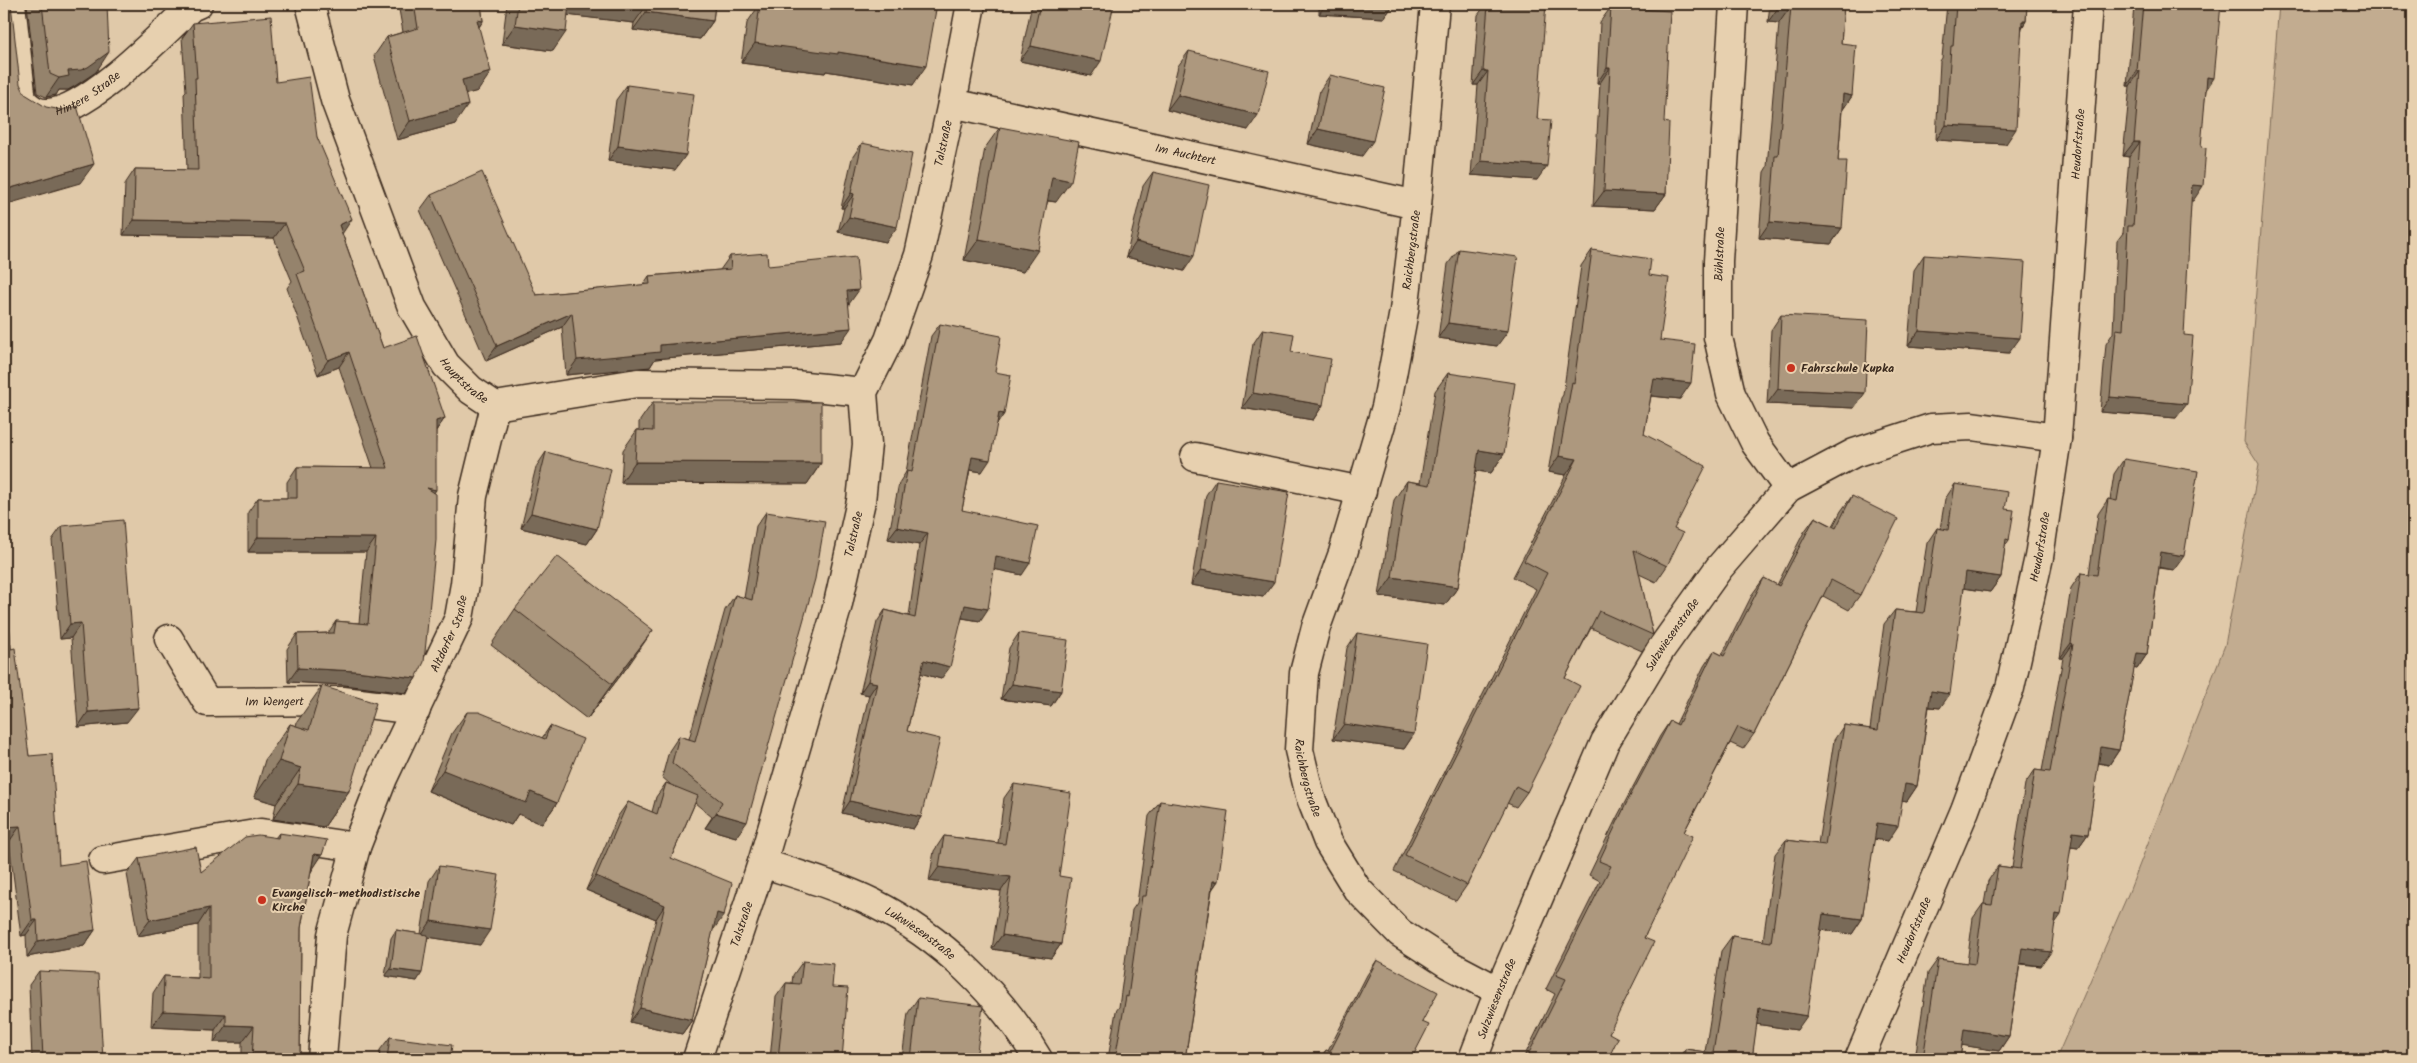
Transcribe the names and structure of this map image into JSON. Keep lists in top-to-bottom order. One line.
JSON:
{"streets":{"street":["Hintere Straße","Talstraße","Heudorfstraße","Im Auchtert","Raichbergstraße","Bühlstraße","Hauptstraße","Altdorfer Straße","Sulzwiesenstraße","Im Wengert","Lukwiesenstraße"]},"crossings":[["Talstraße","Im Auchtert"],["Talstraße","Hauptstraße"],["Talstraße","Lukwiesenstraße"],["Heudorfstraße","Sulzwiesenstraße"],["Im Auchtert","Raichbergstraße"],["Raichbergstraße","Sulzwiesenstraße"],["Bühlstraße","Sulzwiesenstraße"],["Hauptstraße","Altdorfer Straße"],["Altdorfer Straße","Im Wengert"]],"places":["Fahrschule Kupka","Evangelisch-methodistische Kirche"]}
